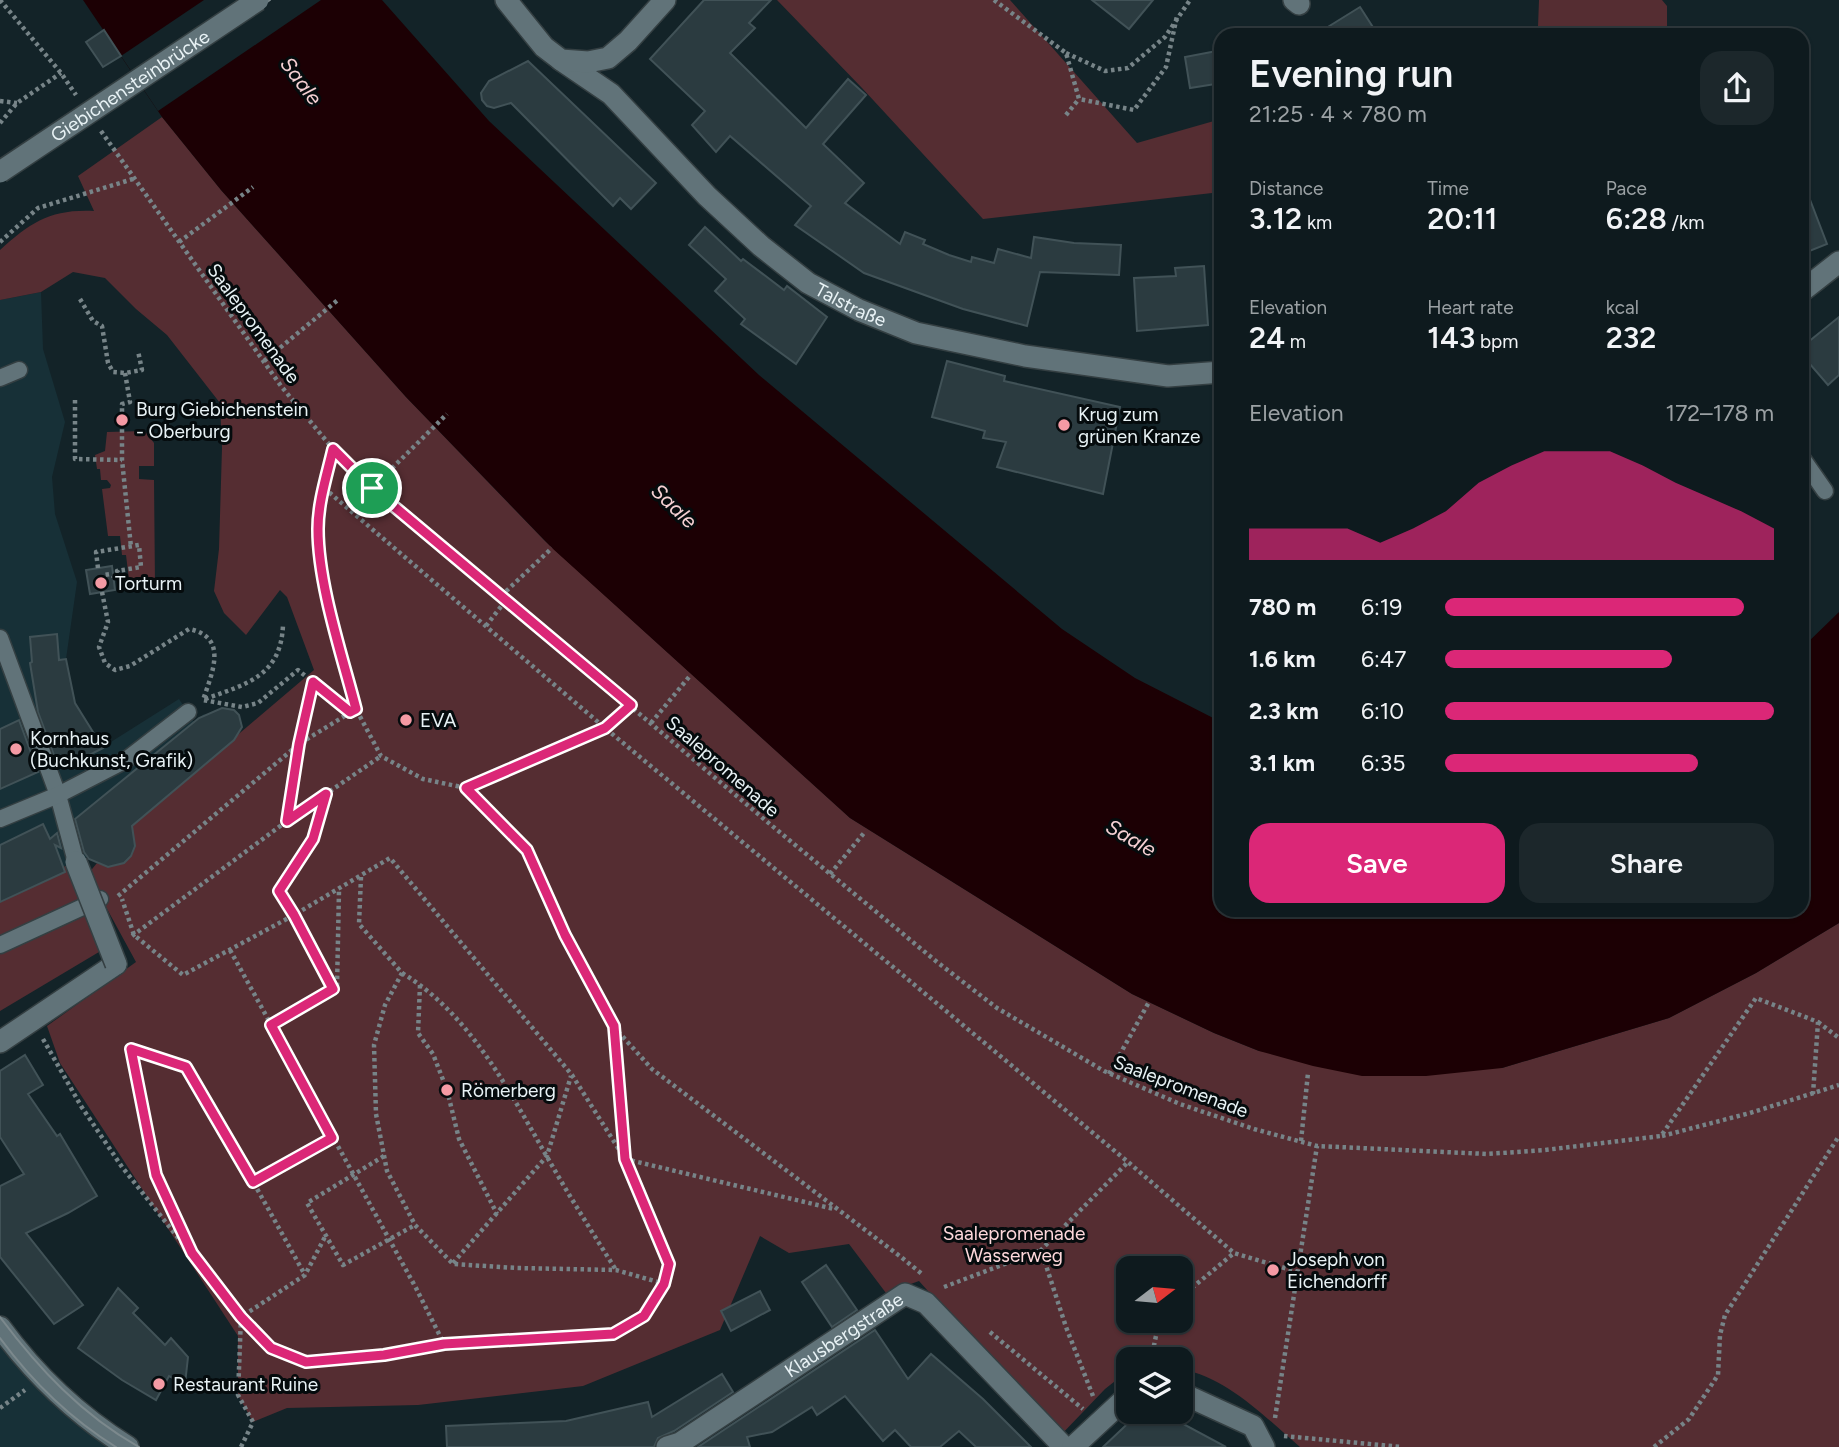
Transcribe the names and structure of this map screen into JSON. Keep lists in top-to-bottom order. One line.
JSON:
{"streets":{"street":["Giebichensteinbrücke","Talstraße","Klausbergstraße"],"path":["Saalepromenade"]},"water":["Saale"],"parks":["Saalepromenade Wasserweg"],"places":["Burg Giebichenstein - Oberburg","Krug zum grünen Kranze","Torturm","EVA","Kornhaus (Buchkunst, Grafik)","Römerberg","Joseph von Eichendorff","Restaurant Ruine"],"north":"right","page":{"heading":["Evening run","21:25 · 4 × 780 m"],"stats":[["Distance","3.12 km"],["Time","20:11"],["Pace","6:28 /km"],["Elevation","24 m"],["Heart rate","143 bpm"],["kcal","232"]],"chart":["Elevation","172–178 m"],"list":[{"name":"780 m","note":"6:19"},{"name":"1.6 km","note":"6:47"},{"name":"2.3 km","note":"6:10"},{"name":"3.1 km","note":"6:35"}],"buttons":["Save","Share"]}}
